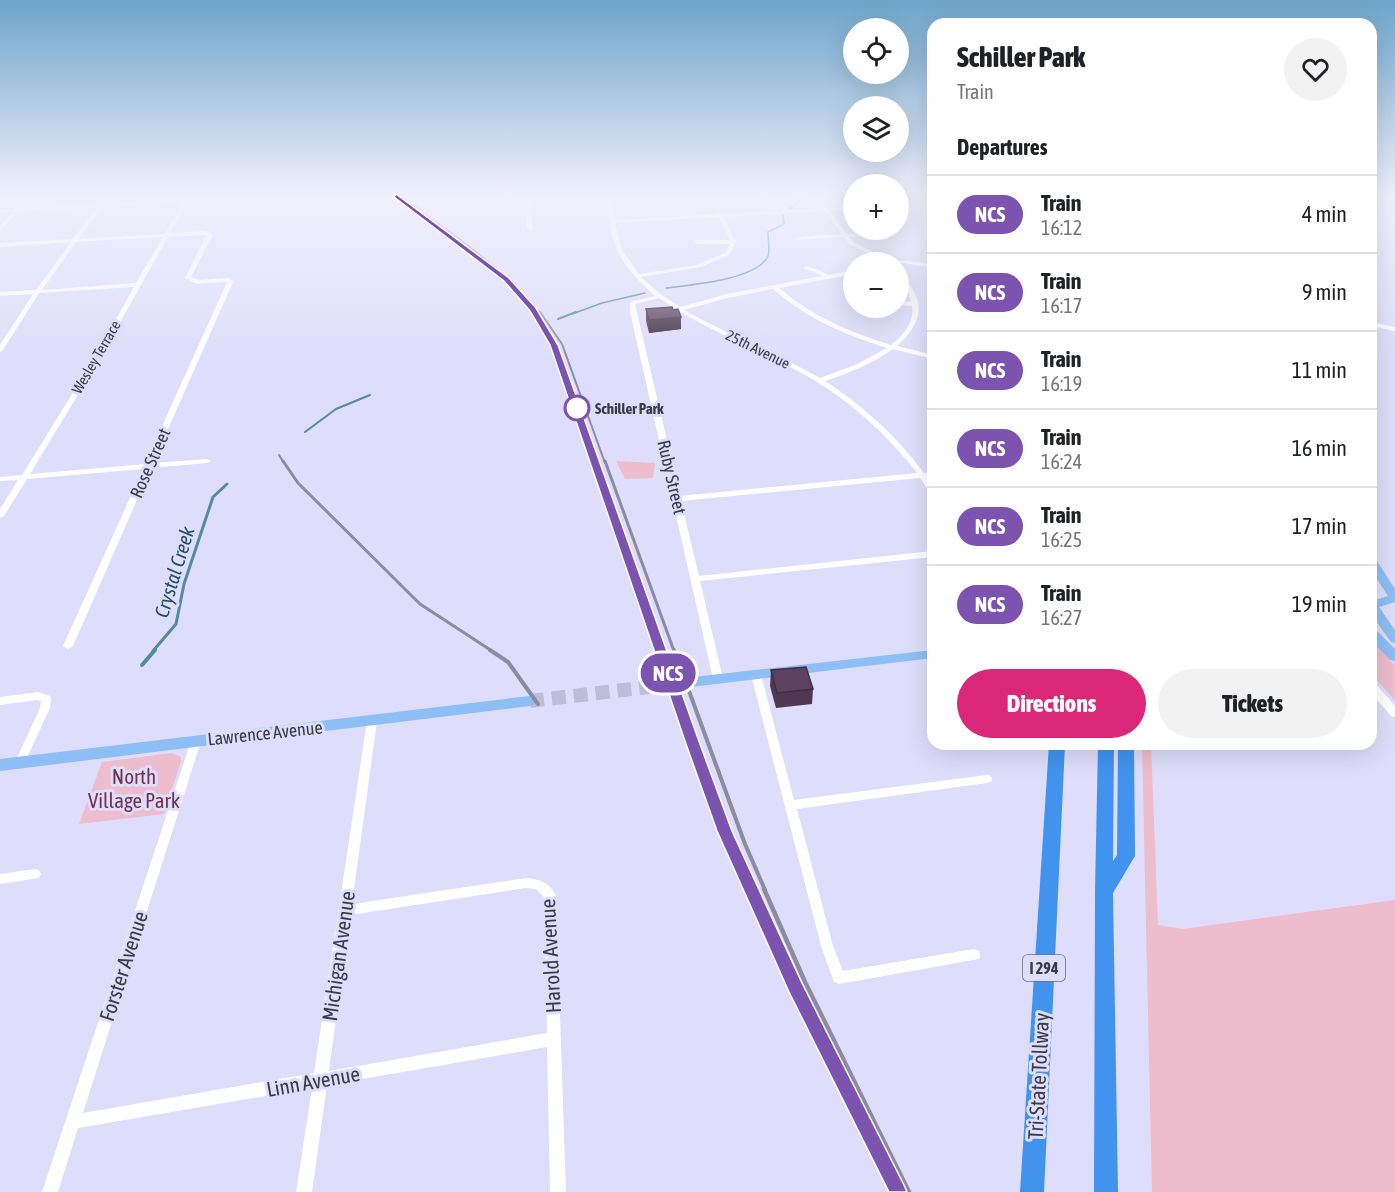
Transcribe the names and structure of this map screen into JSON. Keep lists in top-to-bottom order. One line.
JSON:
{"streets":{"highway":["I 294","Tri-State Tollway"],"main road":["Lawrence Avenue"],"street":["25th Avenue","Wesley Terrace","Rose Street","Ruby Street","Michigan Avenue","Harold Avenue","Forster Avenue","Linn Avenue"]},"crossings":[["25th Avenue","Ruby Street"],["Lawrence Avenue","Michigan Avenue"],["Lawrence Avenue","Forster Avenue"],["Michigan Avenue","Harold Avenue"],["Michigan Avenue","Linn Avenue"],["Harold Avenue","Linn Avenue"],["Forster Avenue","Linn Avenue"]],"water":["Crystal Creek"],"parks":["North Village Park"],"places":["Schiller Park"],"page":{"on_map":"NCS","map_buttons":["+","−"],"heading":[["Schiller Park","Train"],"Departures"],"list":[{"mark":"NCS","name":"Train","note":"16:12","value":"4 min"},{"mark":"NCS","name":"Train","note":"16:17","value":"9 min"},{"mark":"NCS","name":"Train","note":"16:19","value":"11 min"},{"mark":"NCS","name":"Train","note":"16:24","value":"16 min"},{"mark":"NCS","name":"Train","note":"16:25","value":"17 min"},{"mark":"NCS","name":"Train","note":"16:27","value":"19 min"}],"buttons":["Directions","Tickets"]}}
